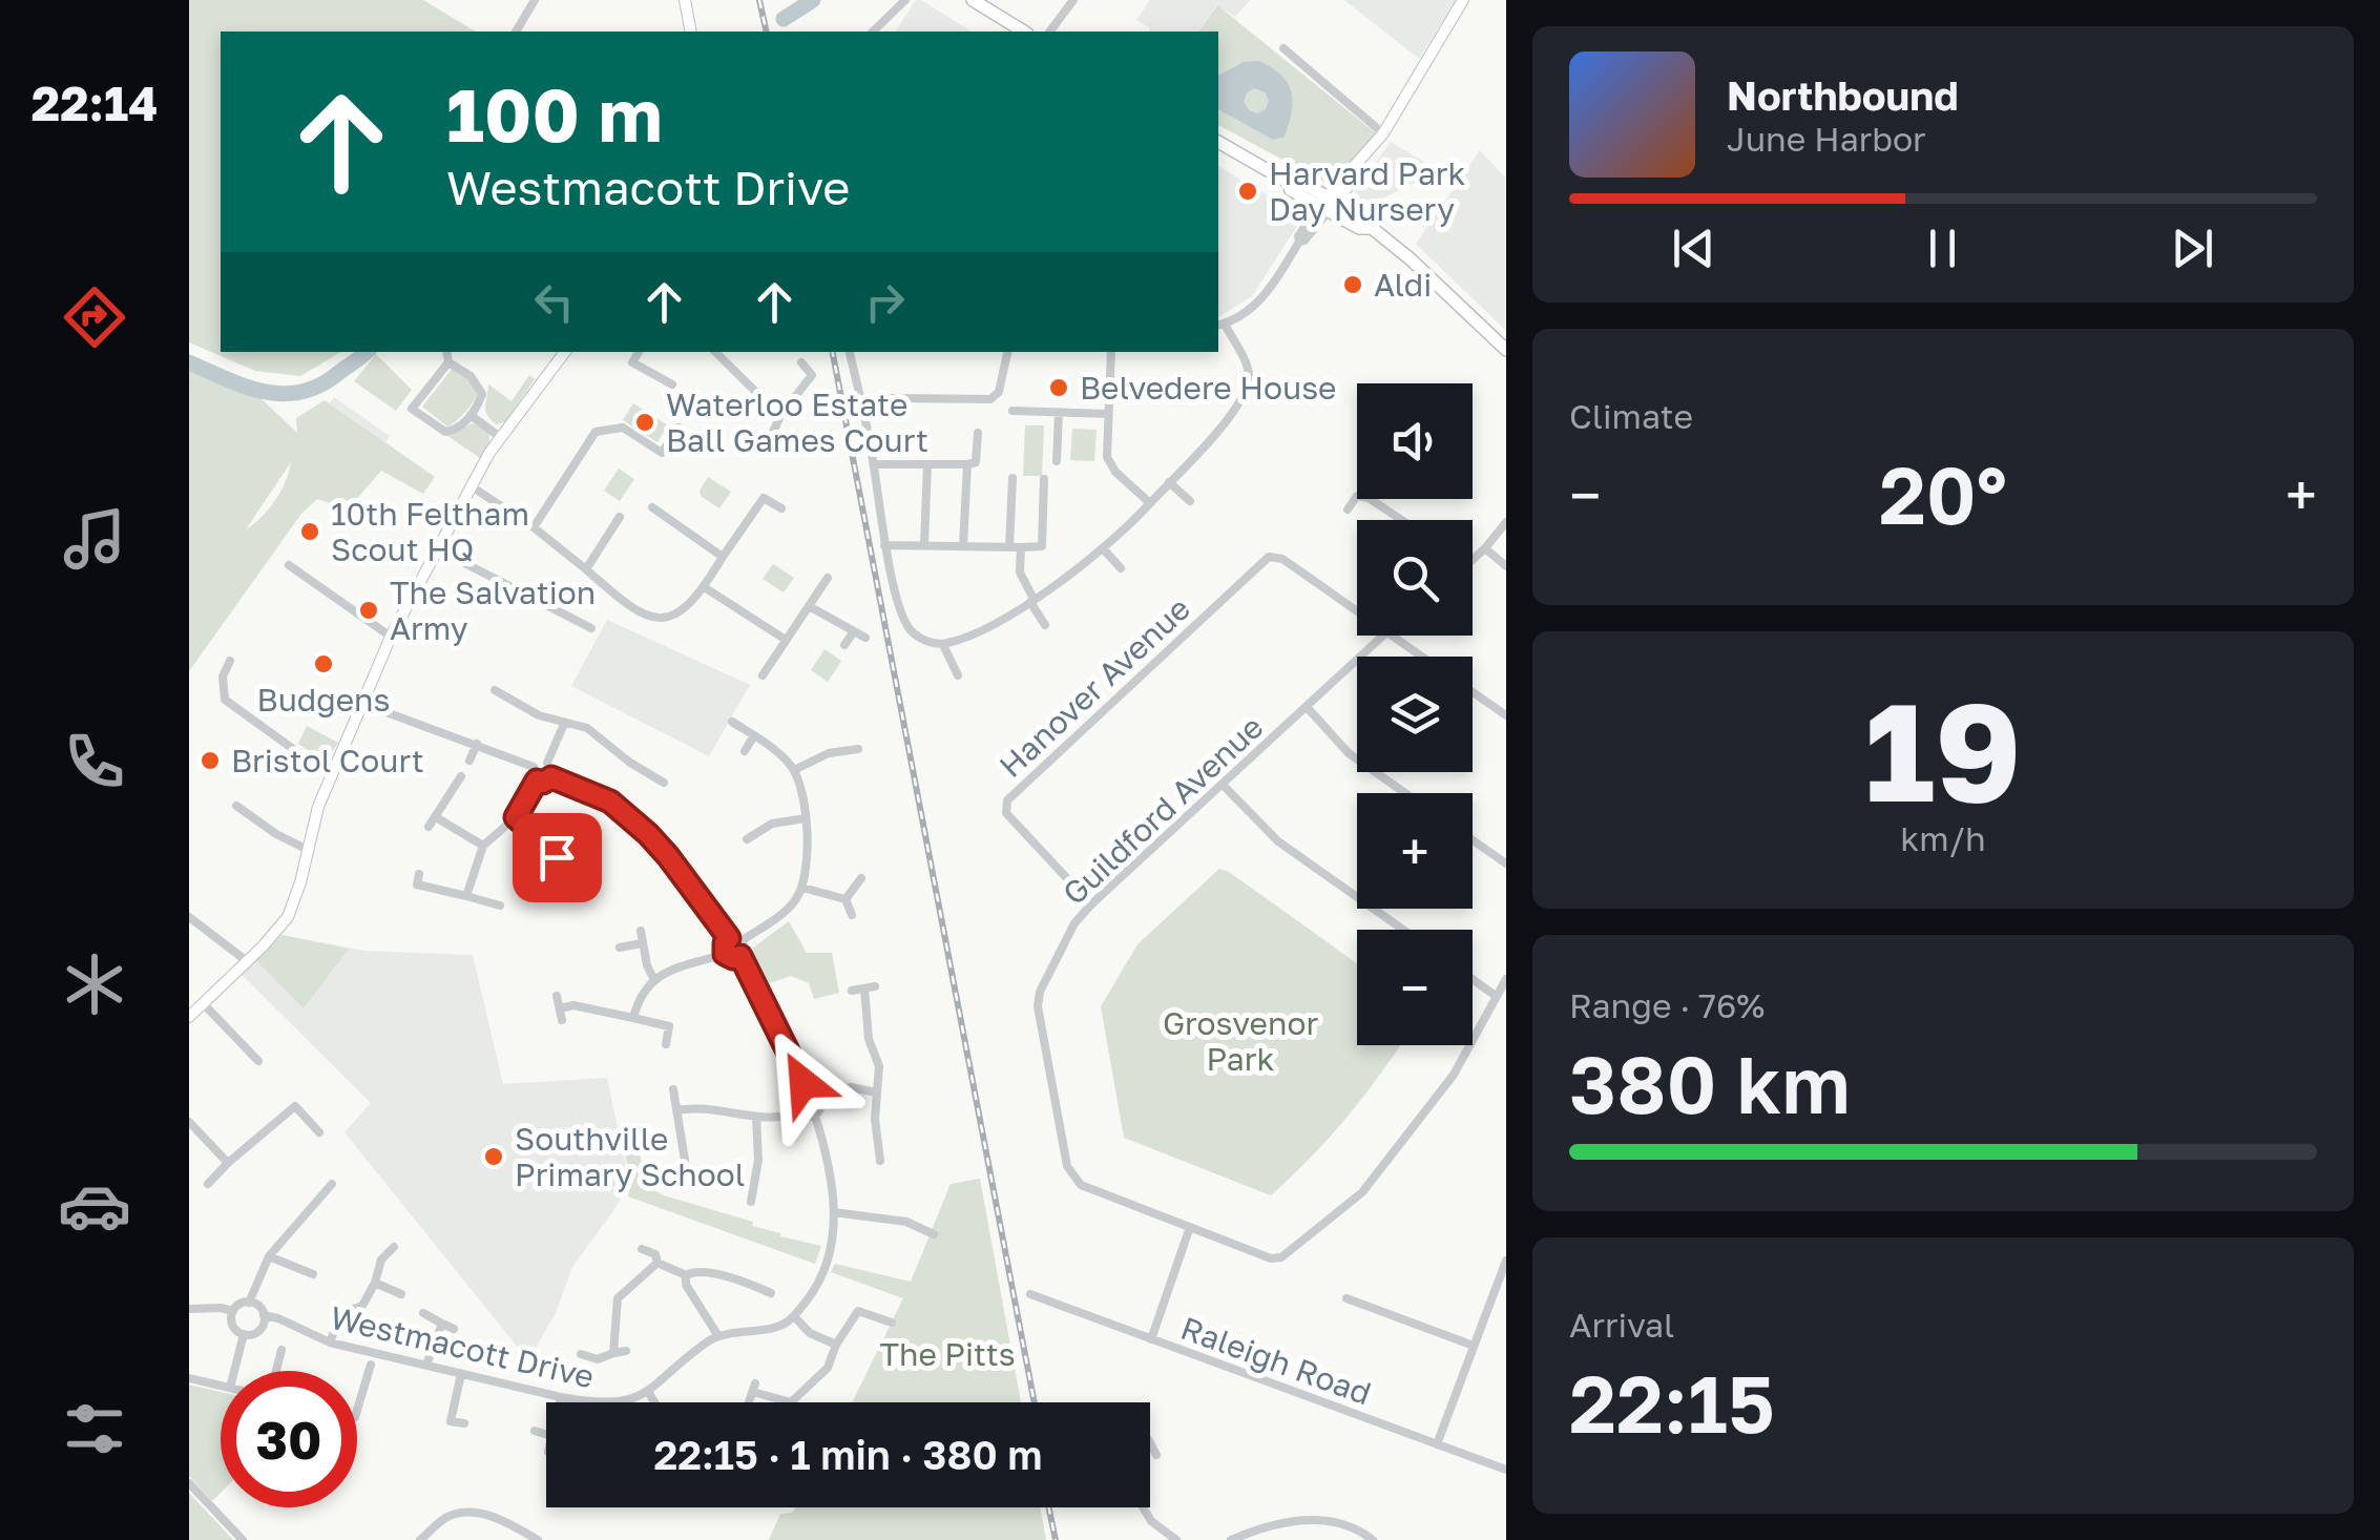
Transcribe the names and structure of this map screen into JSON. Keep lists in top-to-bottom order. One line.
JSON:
{"streets":{"street":["Hanover Avenue","Guildford Avenue","Westmacott Drive","Raleigh Road"]},"crossings":[["Hanover Avenue","Guildford Avenue"]],"parks":["Grosvenor Park","The Pitts"],"places":["Harvard Park Day Nursery","Aldi","Belvedere House","Waterloo Estate Ball Games Court","10th Feltham Scout HQ","The Salvation Army","Budgens","Bristol Court","Southville Primary School"],"page":{"tabs":"22:14","turn":["100 m","Westmacott Drive"],"song":["Northbound","June Harbor"],"tile":["Climate",["19","km/h"],["Range · 76%","380 km"],["Arrival","22:15"]],"map_buttons":["+","−"],"heat":["−","20°","+"],"limit":"30","trip":"22:15 · 1 min · 380 m"}}
